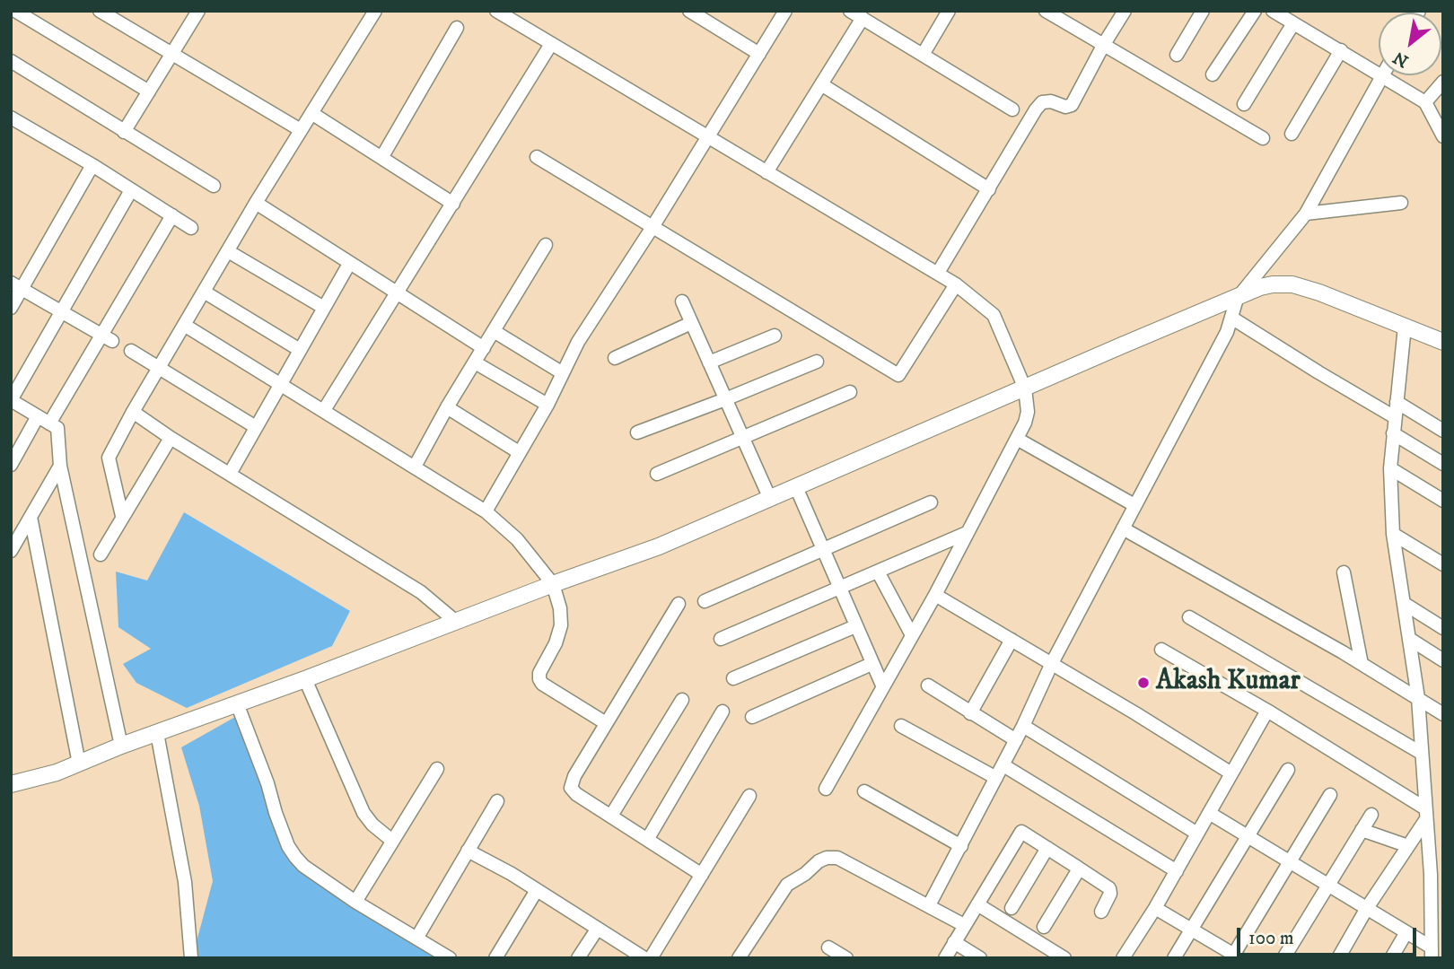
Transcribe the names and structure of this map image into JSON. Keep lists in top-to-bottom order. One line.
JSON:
{"places":["Akash Kumar"],"scale_bar":"100 m","north":"bottom left"}
